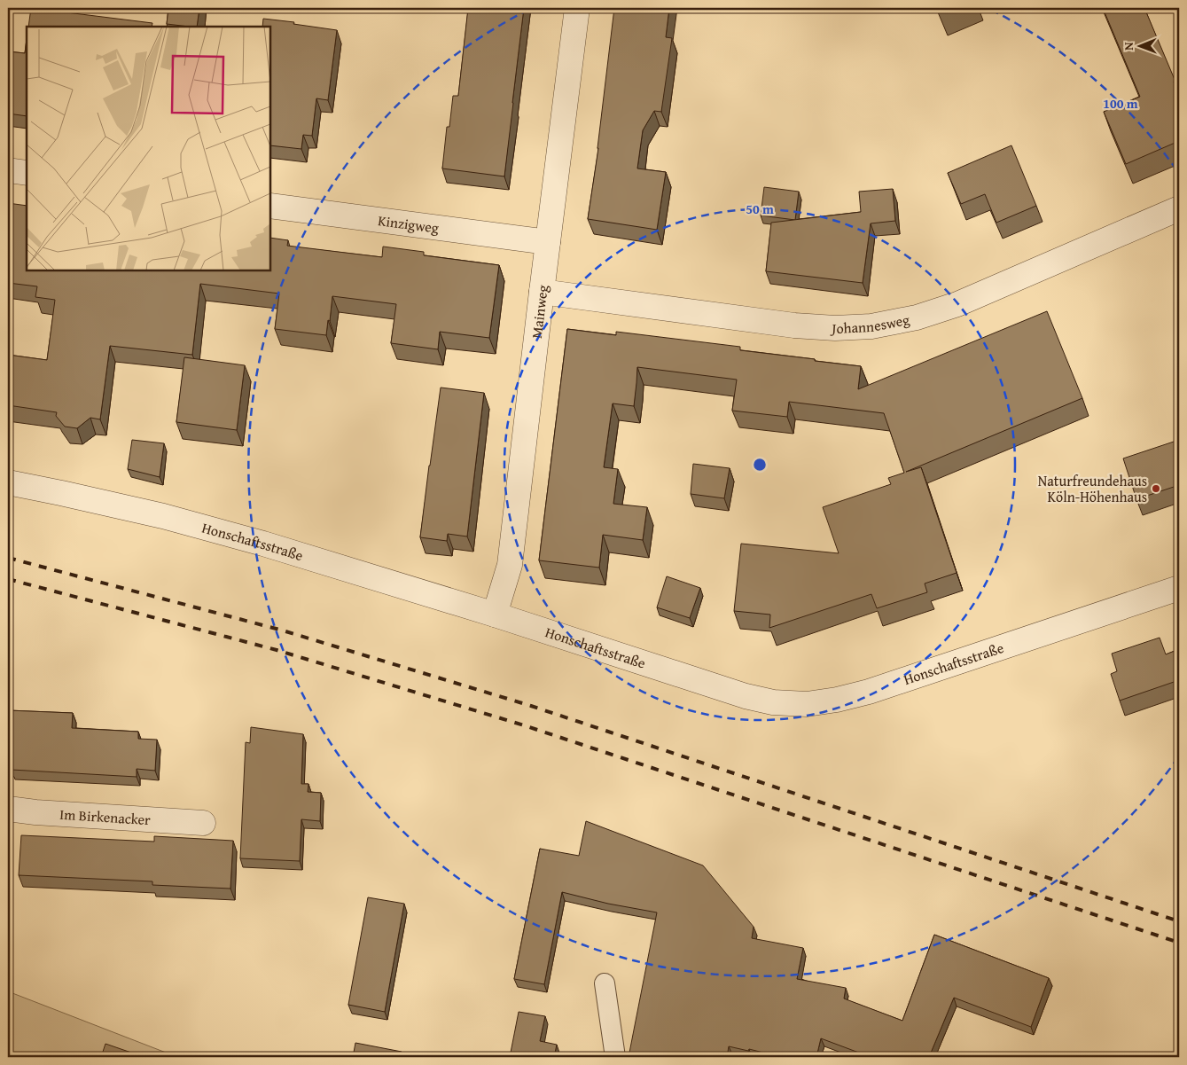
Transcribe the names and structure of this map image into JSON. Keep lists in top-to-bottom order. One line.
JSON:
{"streets":{"street":["Kinzigweg","Mainweg","Johannesweg","Honschaftsstraße","Im Birkenacker"]},"crossings":[["Kinzigweg","Mainweg"],["Mainweg","Johannesweg"],["Mainweg","Honschaftsstraße"]],"places":["Naturfreundehaus Köln-Höhenhaus"],"north":"left","rings":["100 m","50 m"]}
